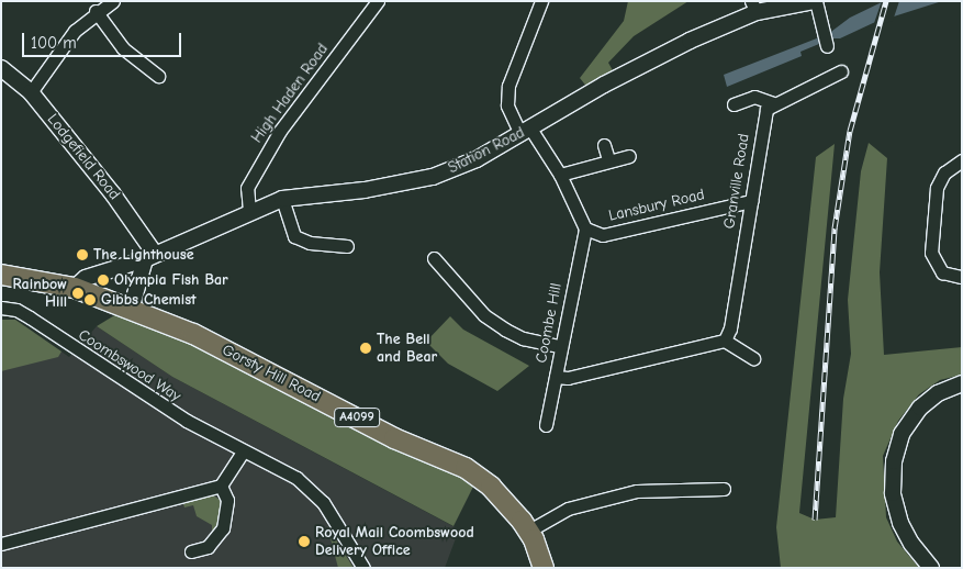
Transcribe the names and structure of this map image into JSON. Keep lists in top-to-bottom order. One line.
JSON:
{"streets":{"main road":["Gorsty Hill Road","A4099"],"street":["High Haden Road","Station Road","Lodgefield Road","Granville Road","Lansbury Road","Coombe Hill","Coombswood Way"]},"crossings":[["High Haden Road","Station Road"],["Station Road","Lodgefield Road"],["Station Road","Gorsty Hill Road"],["Station Road","A4099"],["Granville Road","Lansbury Road"],["Lansbury Road","Coombe Hill"],["Gorsty Hill Road","A4099"]],"places":["The Lighthouse","Olympia Fish Bar","Rainbow Hill","Gibbs Chemist","The Bell and Bear","Royal Mail Coombswood Delivery Office"],"scale_bar":"100 m"}
